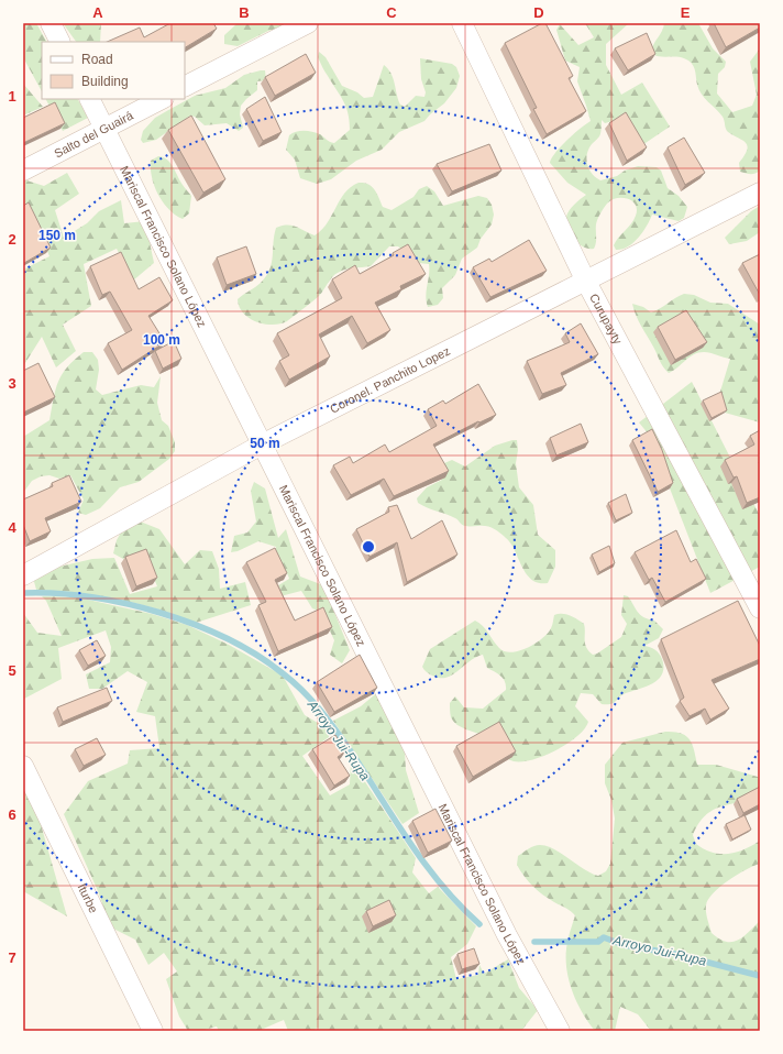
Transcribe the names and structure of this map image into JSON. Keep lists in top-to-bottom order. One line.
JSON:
{"streets":{"street":["Salto del Guairá","Mariscal Francisco Solano López","Curupayty","Coronel. Panchito Lopez","Iturbe"]},"crossings":[["Salto del Guairá","Mariscal Francisco Solano López"],["Mariscal Francisco Solano López","Coronel. Panchito Lopez"],["Curupayty","Coronel. Panchito Lopez"]],"water":["Arroyo Jui-Rupa"],"legend":["Road","Building"],"grid":{"columns":["A","B","C","D","E"],"rows":["1","2","3","4","5","6","7"]},"rings":["150 m","100 m","50 m"]}
